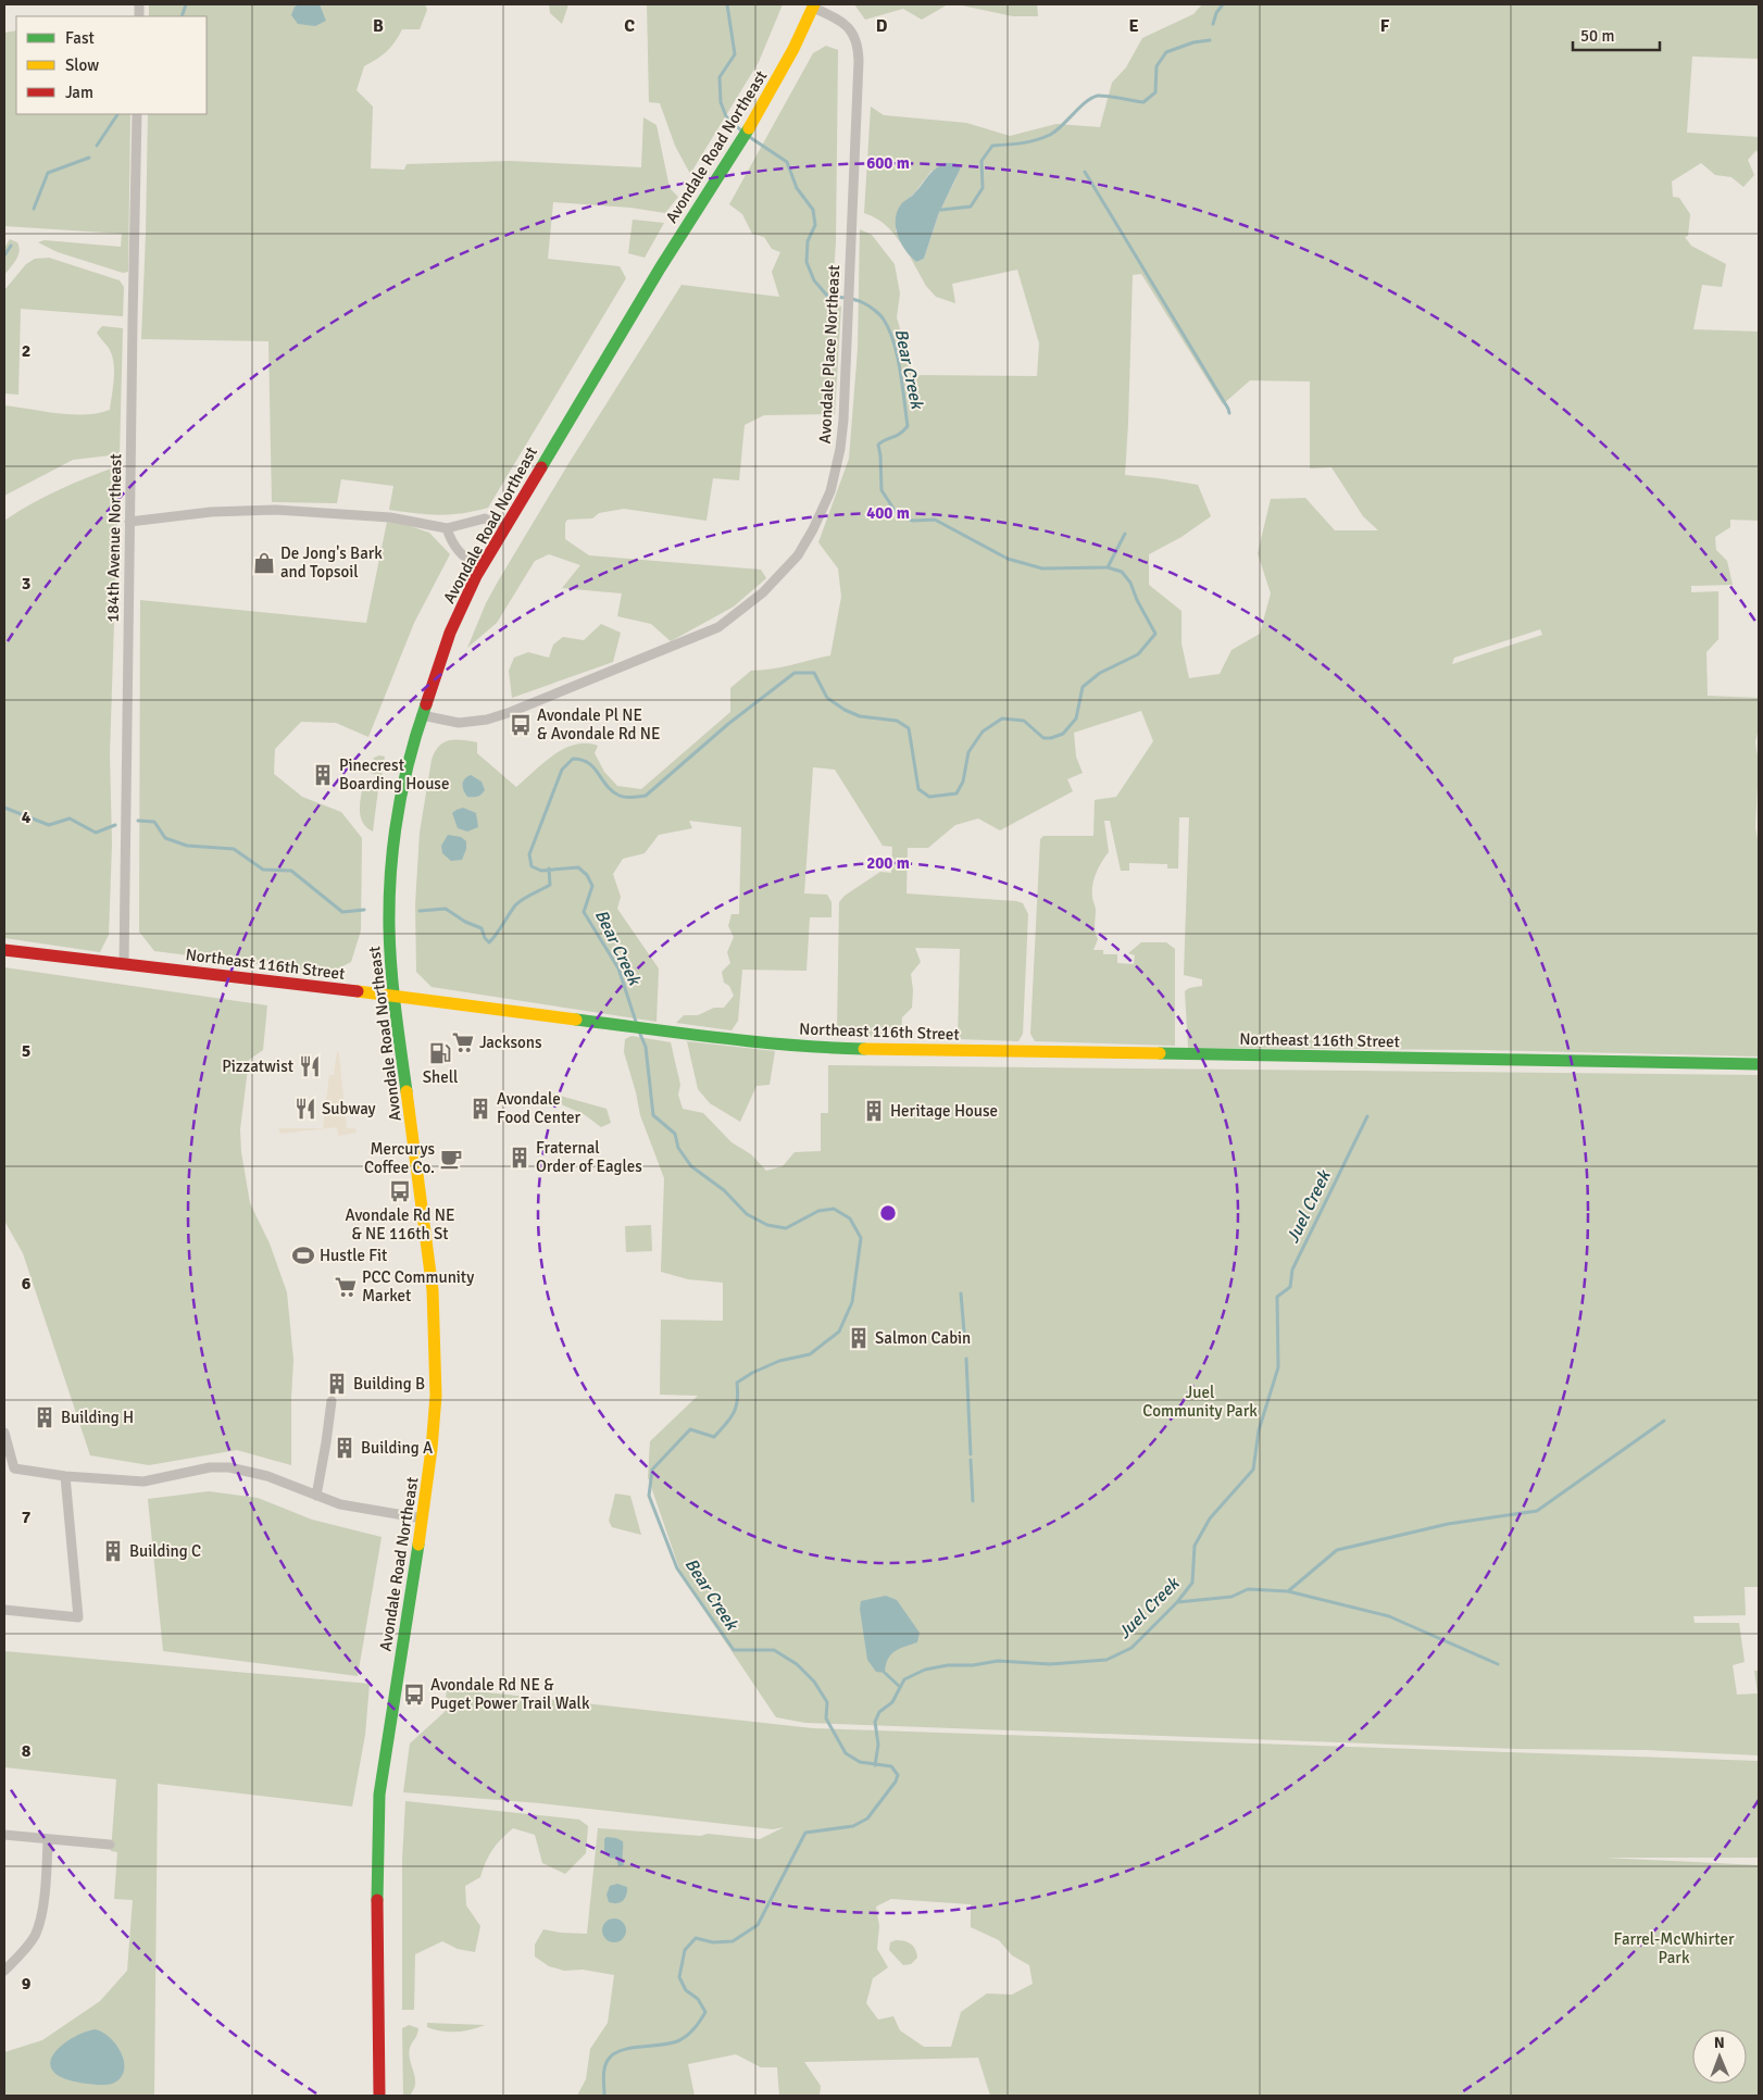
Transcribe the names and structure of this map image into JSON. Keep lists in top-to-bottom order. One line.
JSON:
{"streets":{"main road":["Avondale Road Northeast","Northeast 116th Street"],"street":["Avondale Place Northeast","184th Avenue Northeast"]},"crossings":[["Avondale Road Northeast","Avondale Place Northeast"],["Avondale Road Northeast","Northeast 116th Street"],["184th Avenue Northeast","Northeast 116th Street"]],"water":["Bear Creek","Juel Creek"],"parks":["Juel Community Park","Farrel-McWhirter Park"],"places":{"shop":["De Jong's Bark and Topsoil"],"bus stop":["Avondale Pl NE & Avondale Rd NE","Avondale Rd NE & NE 116th St","Avondale Rd NE & Puget Power Trail Walk"],"building":["Pinecrest Boarding House","Avondale Food Center","Heritage House","Fraternal Order of Eagles","Salmon Cabin","Building B","Building H","Building A","Building C"],"supermarket":["Jacksons","PCC Community Market"],"fuel station":["Shell"],"restaurant":["Pizzatwist","Subway"],"cafe":["Mercurys Coffee Co."],"sports":["Hustle Fit"]},"legend":["Fast","Slow","Jam"],"scale_bar":"50 m","north":"top","grid":{"columns":["B","C","D","E","F"],"rows":["2","3","4","5","6","7","8","9"]},"rings":["600 m","400 m","200 m"]}
